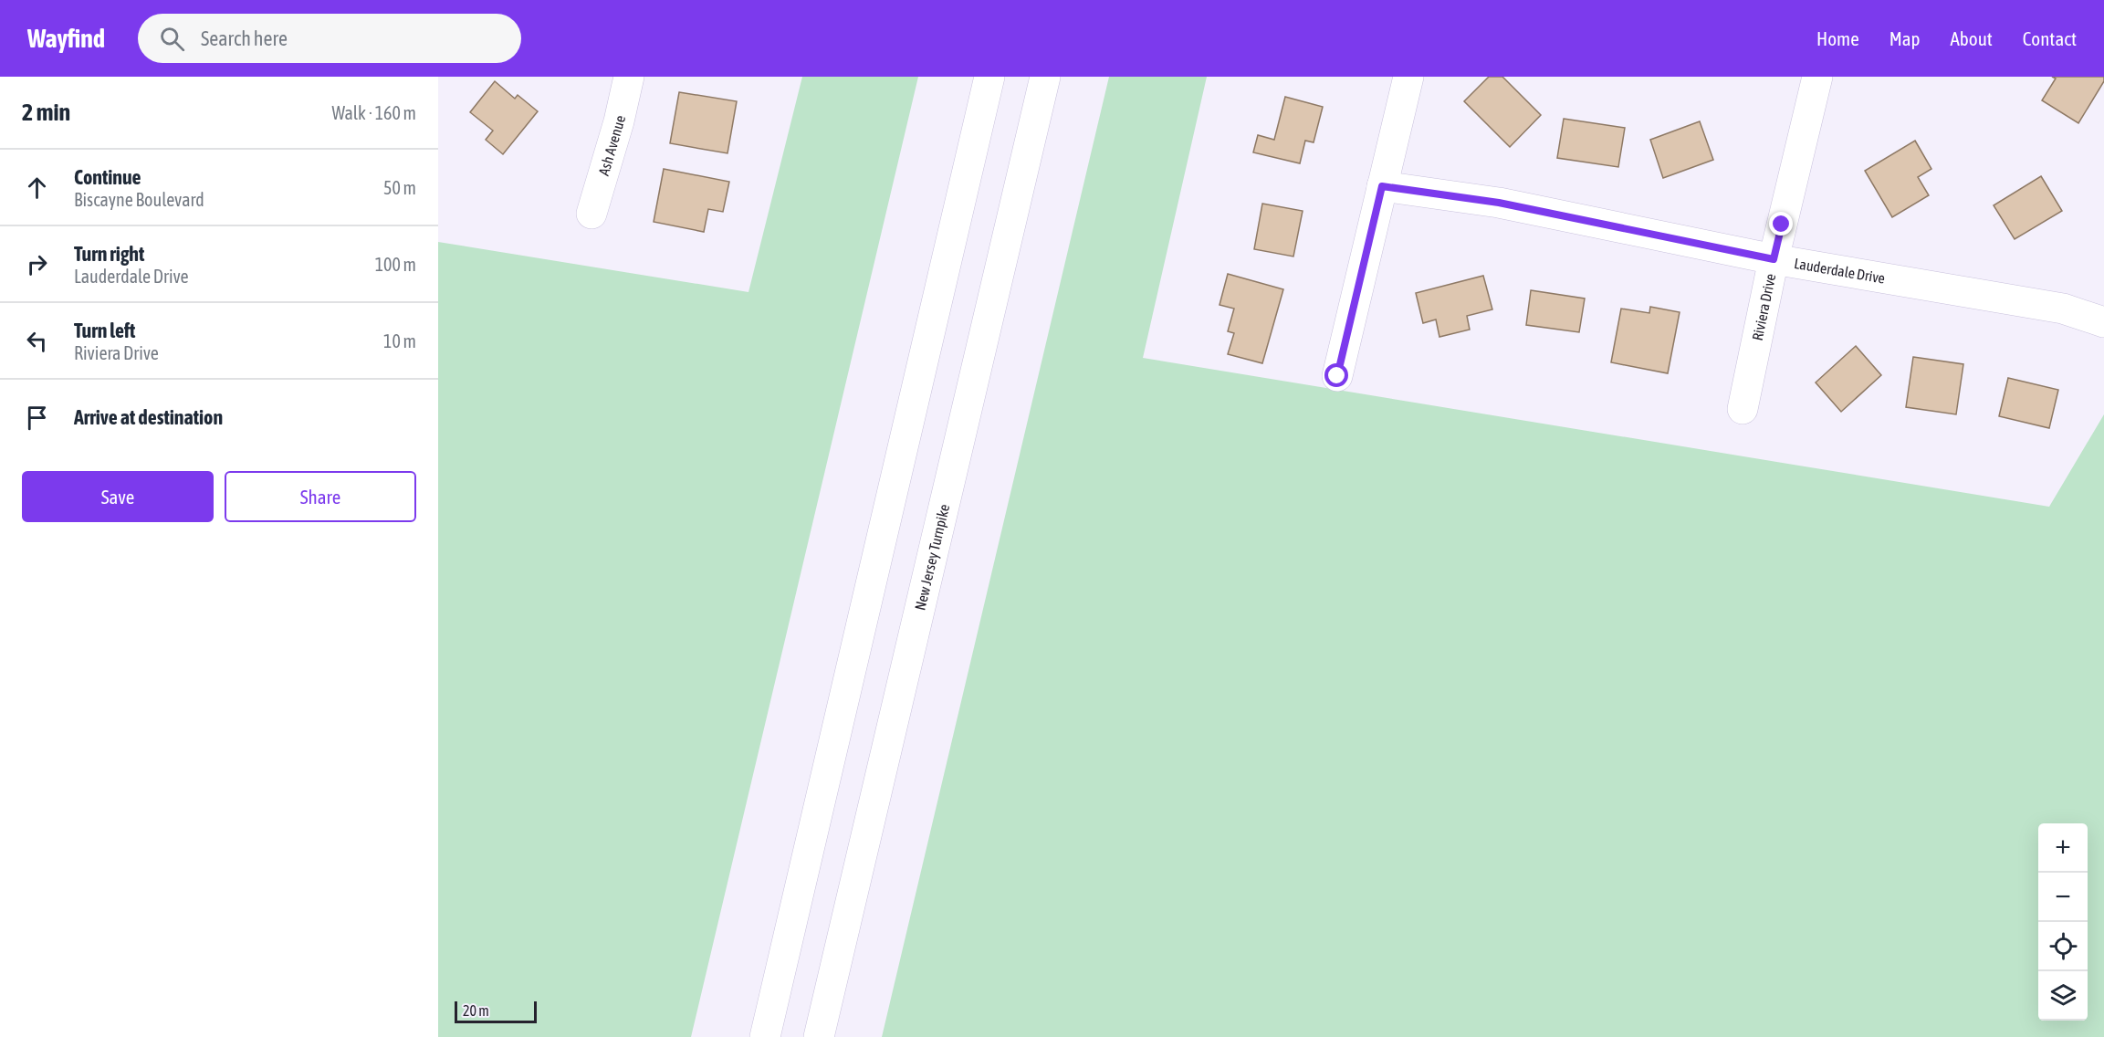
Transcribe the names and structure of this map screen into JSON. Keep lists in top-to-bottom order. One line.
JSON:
{"streets":{"main road":["Ash Avenue","Lauderdale Drive","Riviera Drive","New Jersey Turnpike"]},"crossings":[["Lauderdale Drive","Riviera Drive"]],"scale_bar":"20 m","page":{"header":"Wayfind","search":"Search here","nav":["Home","Map","About","Contact"],"heading":["2 min","Walk · 160 m"],"list":[["Continue","Biscayne Boulevard","50 m"],["Turn right","Lauderdale Drive","100 m"],["Turn left","Riviera Drive","10 m"],"Arrive at destination"],"buttons":["Save","Share"],"map_buttons":["+","−"],"scale":"20 m"}}
